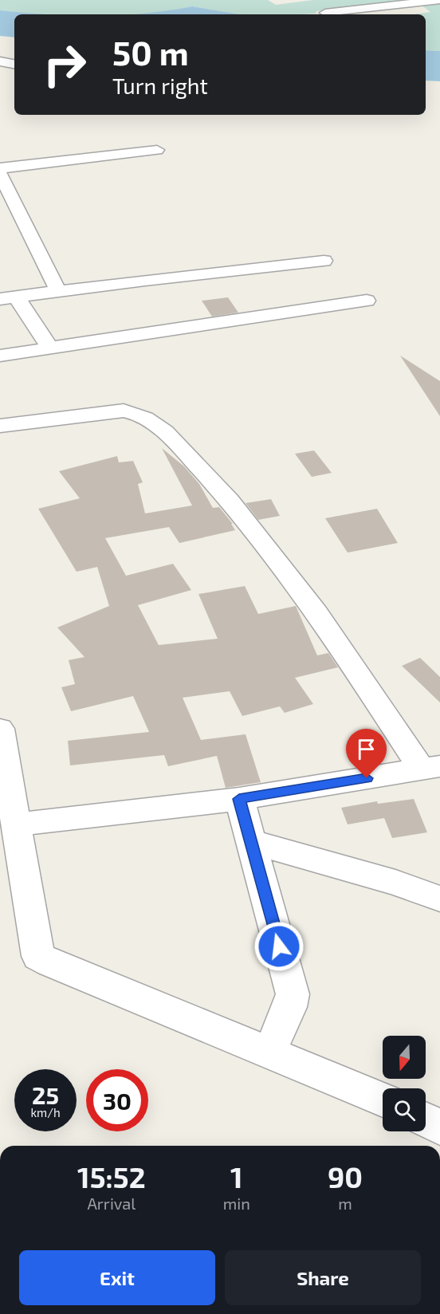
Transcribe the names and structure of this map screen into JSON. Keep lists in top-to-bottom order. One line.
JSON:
{"north":"bottom","page":{"turn":["50 m","Turn right"],"speed":"25 km/h","limit":"30","eta":["15:52","Arrival","1","min","90","m"],"buttons":["Exit","Share"]}}
